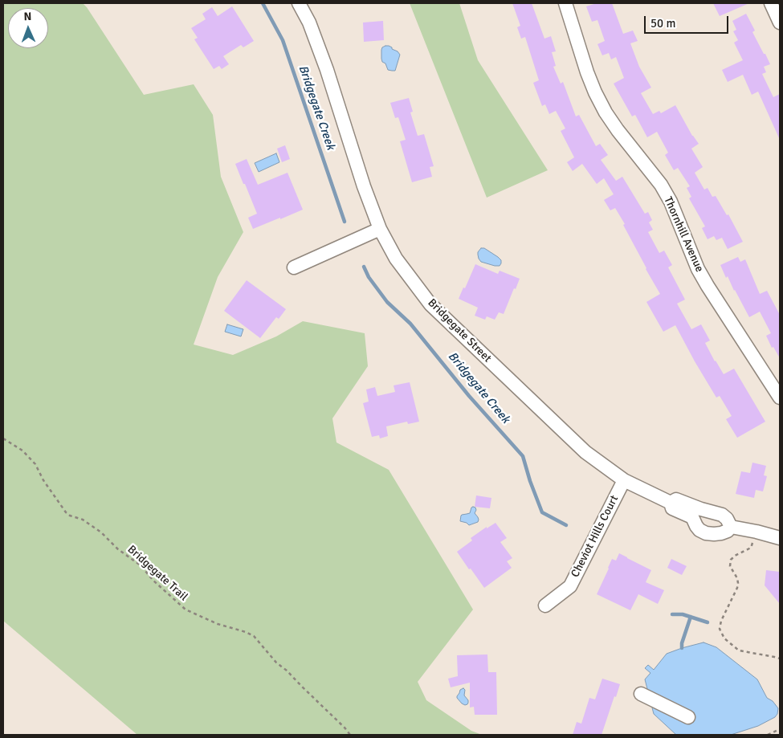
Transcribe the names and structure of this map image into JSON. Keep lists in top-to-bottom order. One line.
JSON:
{"streets":{"street":["Thornhill Avenue","Bridgegate Street","Cheviot Hills Court"],"path":["Bridgegate Trail"]},"crossings":[["Bridgegate Street","Cheviot Hills Court"]],"water":["Bridgegate Creek"],"scale_bar":"50 m","north":"top"}
